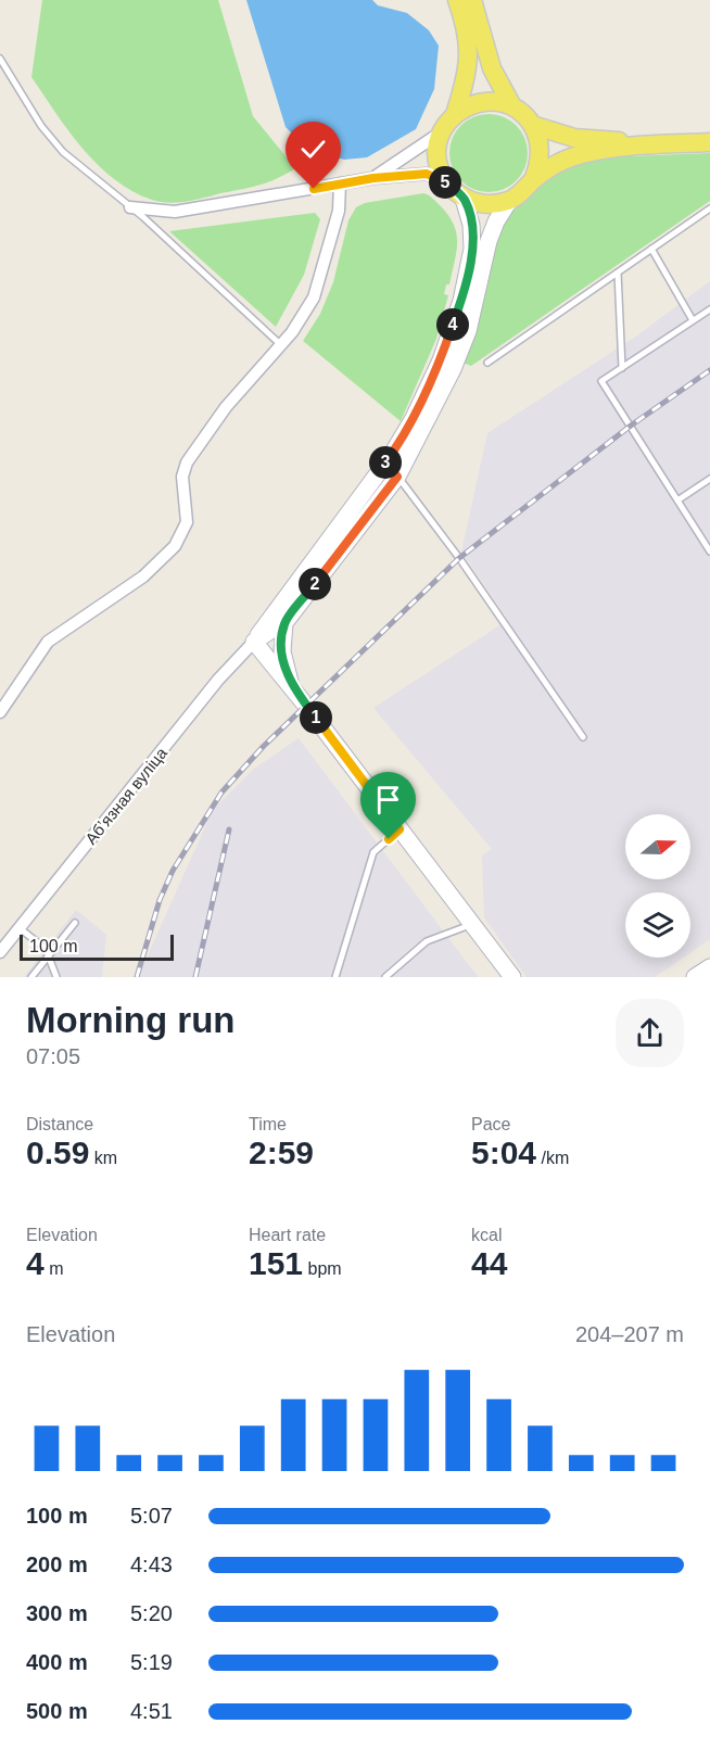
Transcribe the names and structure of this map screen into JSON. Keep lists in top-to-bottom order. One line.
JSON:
{"streets":{"main road":["Абʼязная вуліца"]},"scale_bar":"100 m","north":"right","page":{"pins":["5","4","3","2","1"],"scale":"100 m","heading":["Morning run","07:05"],"stats":[["Distance","0.59 km"],["Time","2:59"],["Pace","5:04 /km"],["Elevation","4 m"],["Heart rate","151 bpm"],["kcal","44"]],"chart":["Elevation","204–207 m"],"list":[{"name":"100 m","note":"5:07"},{"name":"200 m","note":"4:43"},{"name":"300 m","note":"5:20"},{"name":"400 m","note":"5:19"},{"name":"500 m","note":"4:51"}]}}
